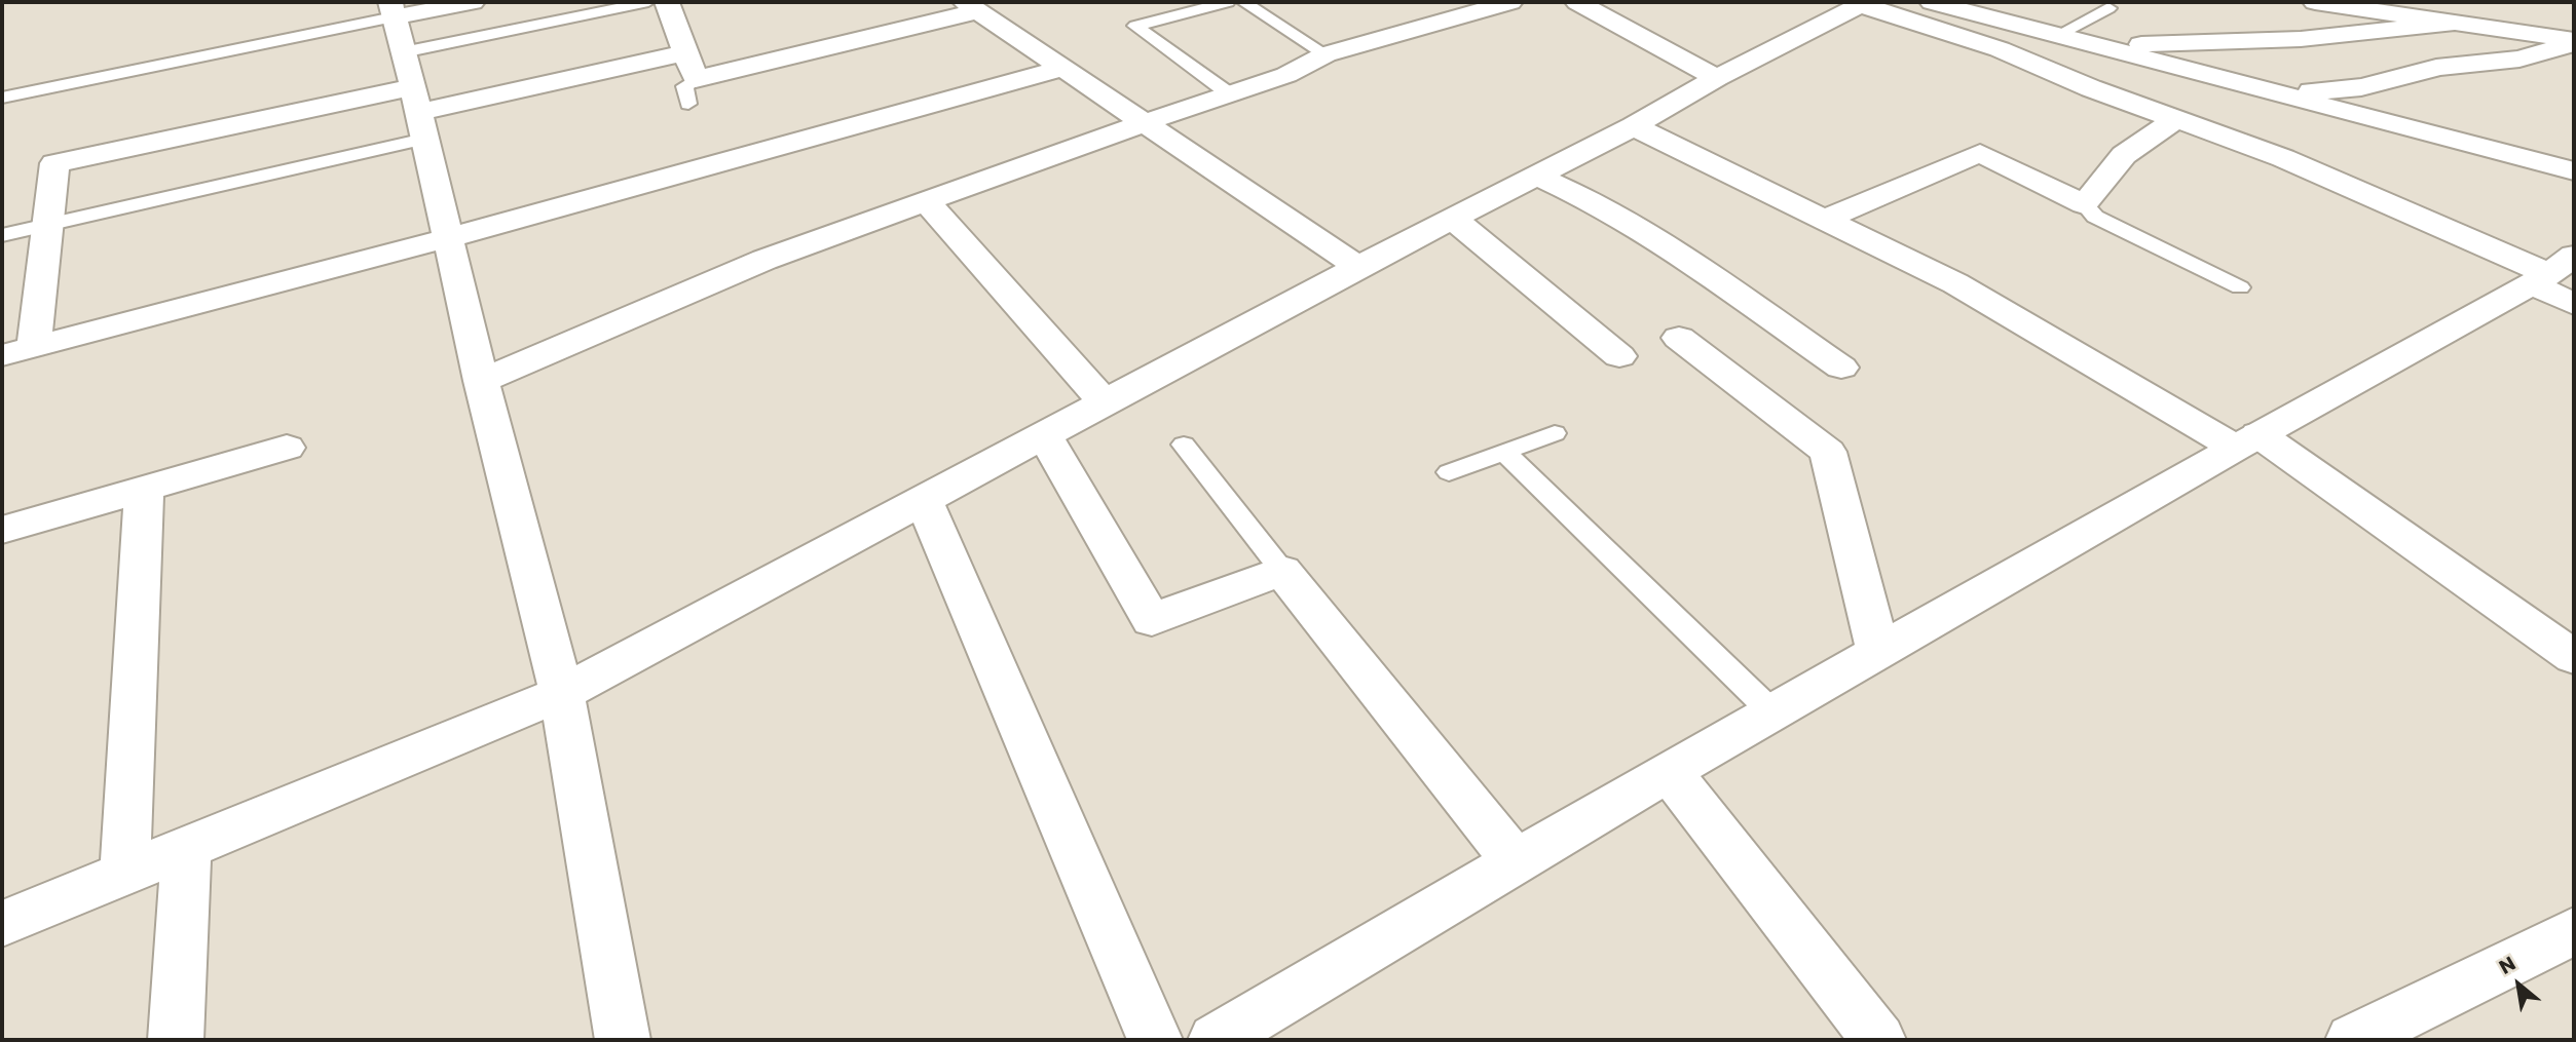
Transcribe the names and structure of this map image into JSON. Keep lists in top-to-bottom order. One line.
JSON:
{"north":"top left"}
